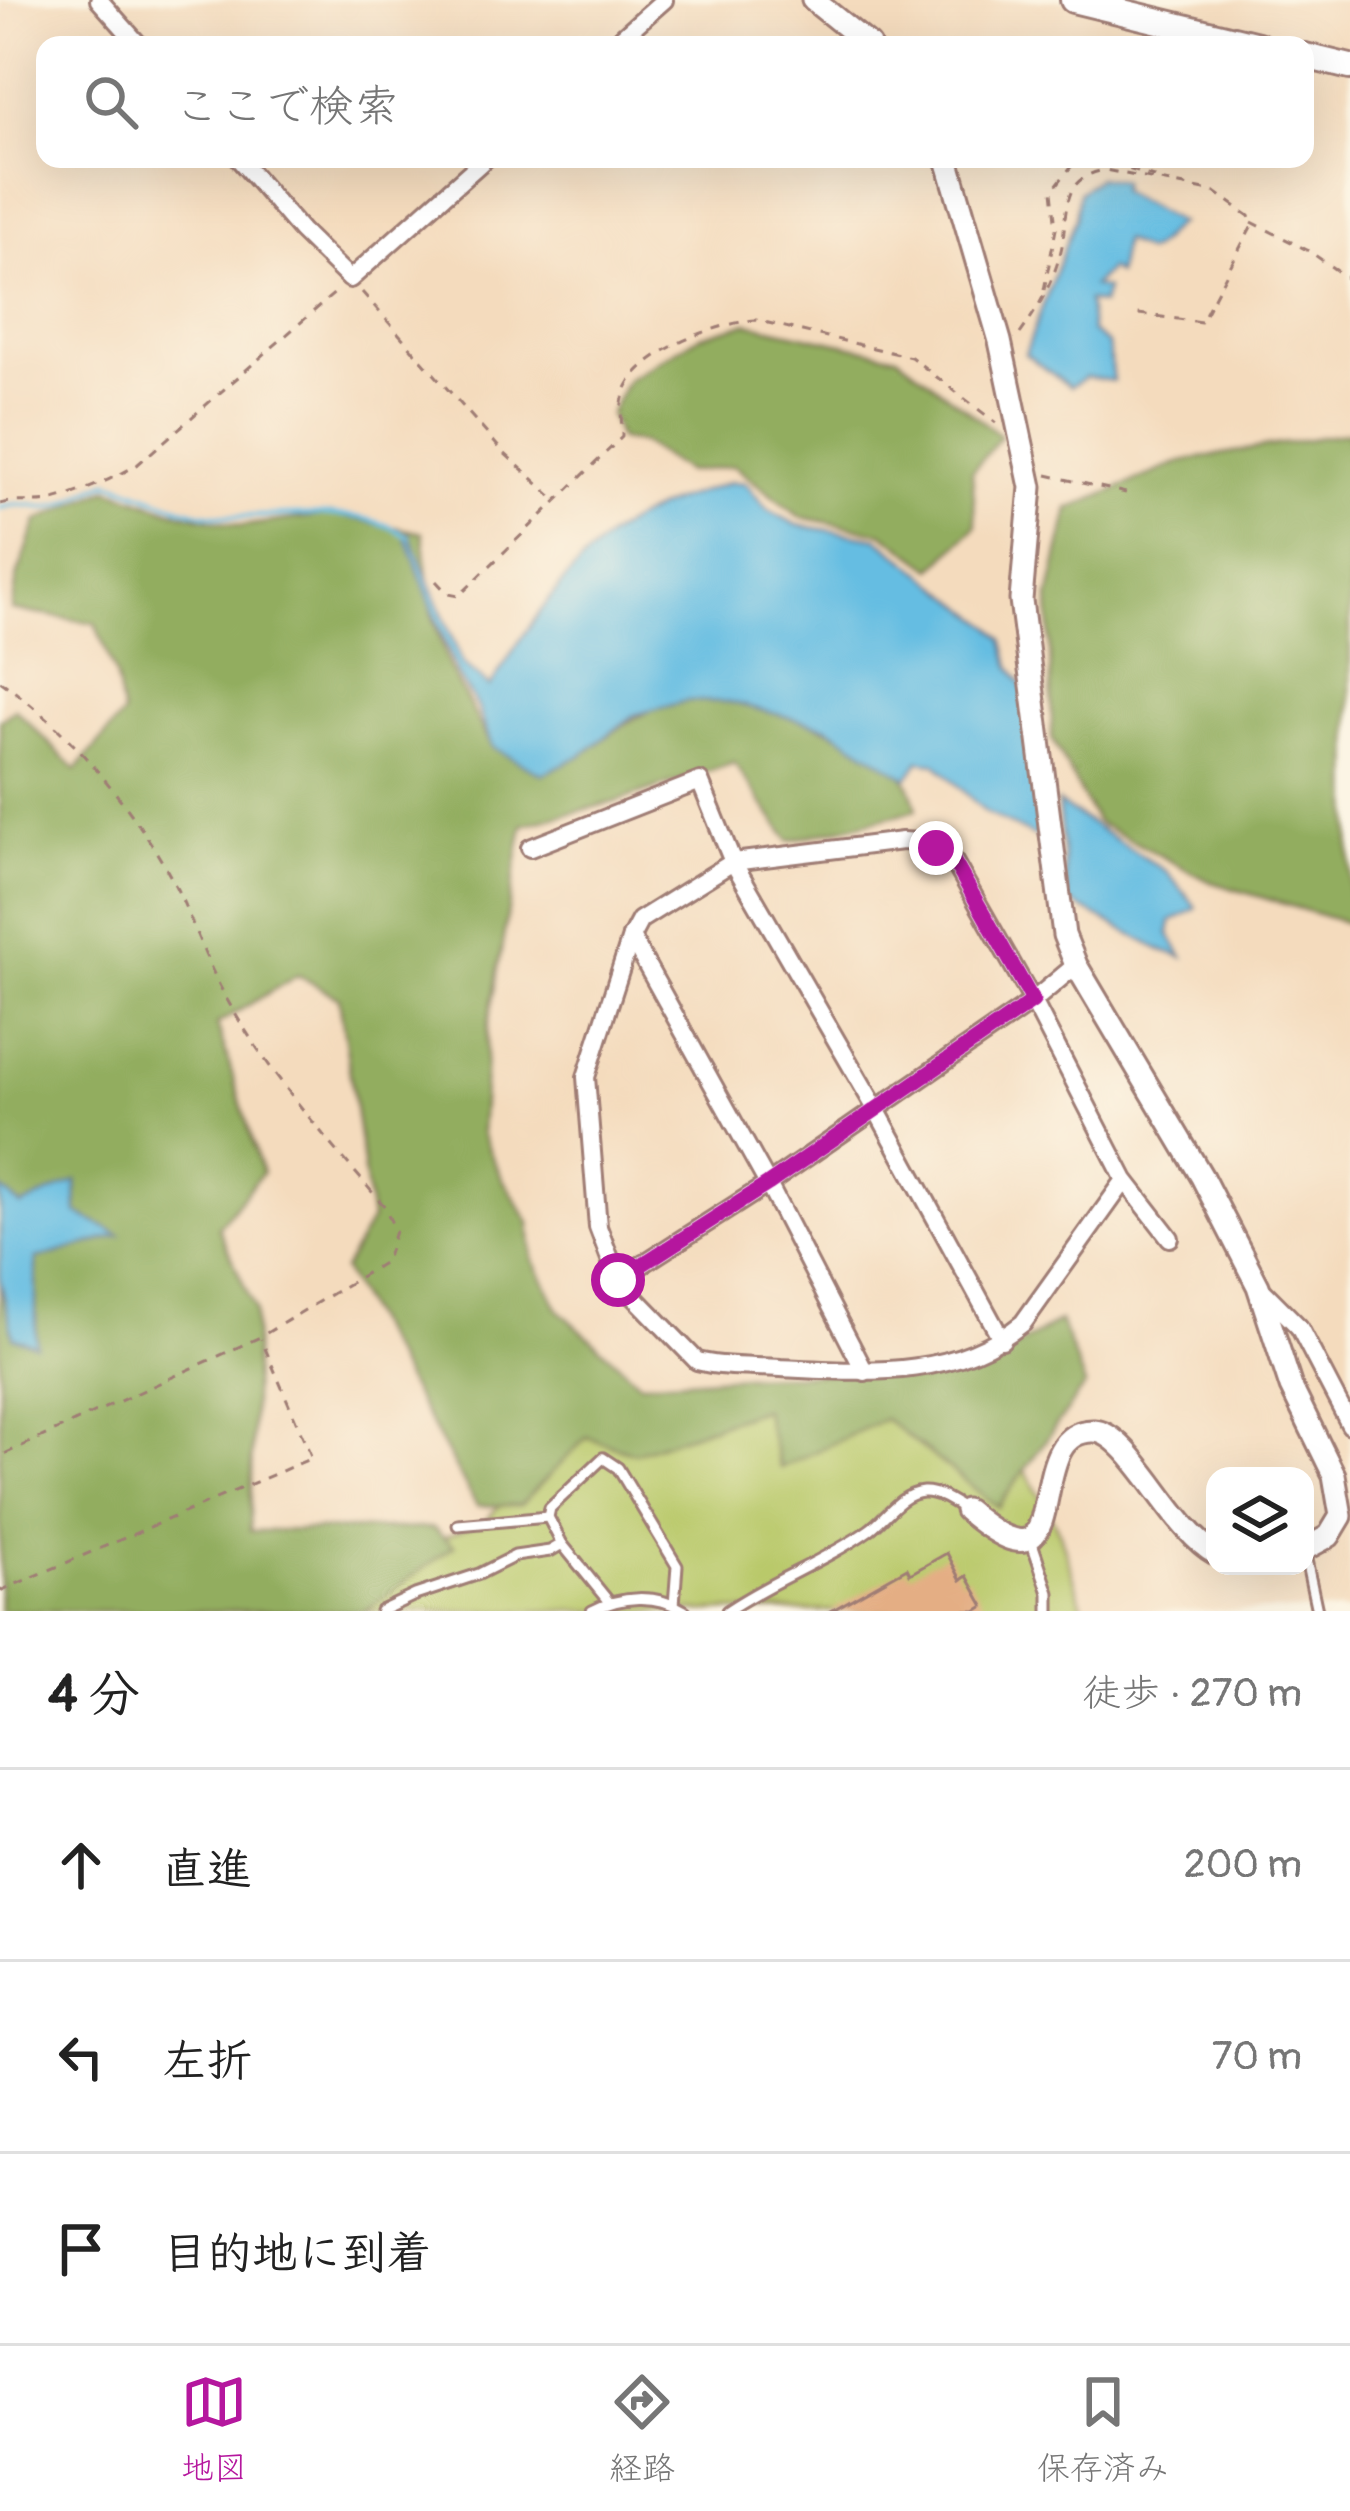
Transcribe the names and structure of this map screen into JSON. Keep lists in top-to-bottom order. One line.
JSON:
{"page":{"search":"ここで検索","heading":["4 分","徒歩 · 270 m"],"list":[["直進","200 m"],["左折","70 m"],"目的地に到着"],"nav":["地図","経路","保存済み"]}}
